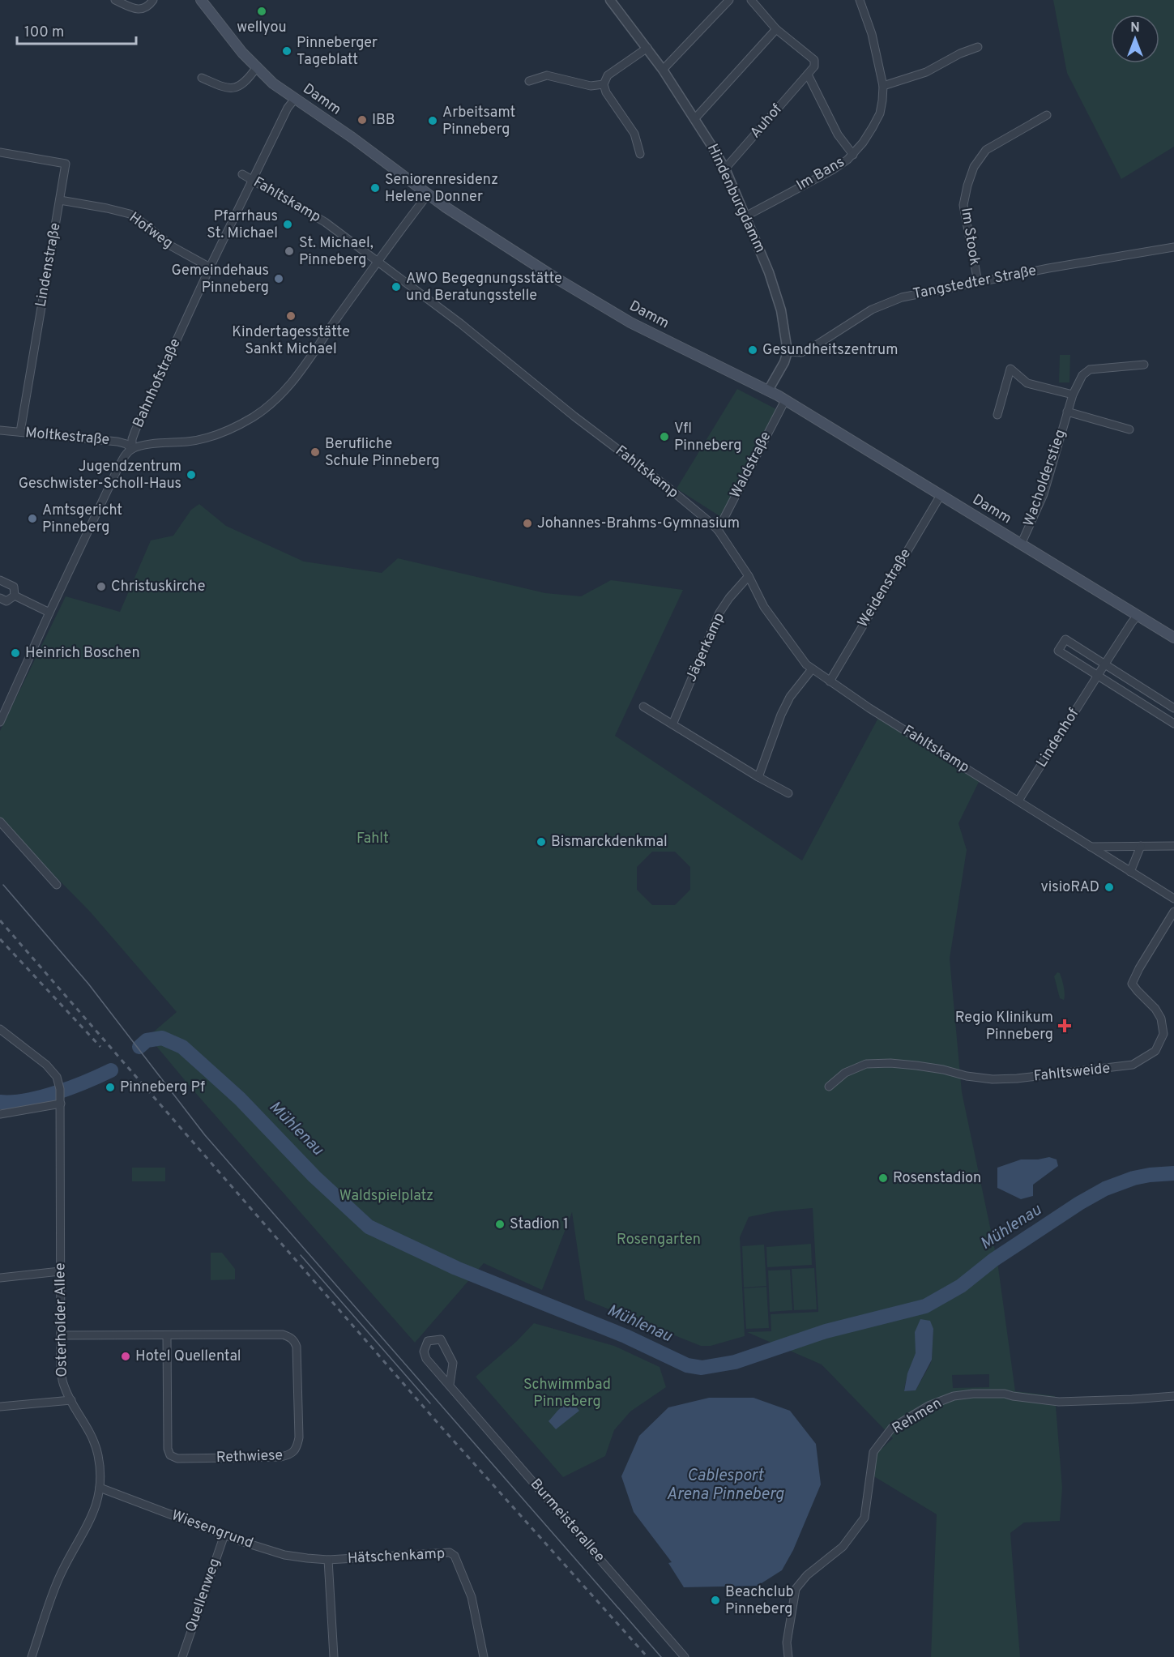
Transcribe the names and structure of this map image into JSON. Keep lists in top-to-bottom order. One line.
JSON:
{"streets":{"main road":["Damm"],"street":["Auhof","Im Bans","Hindenburgdamm","Fahltskamp","Hofweg","Im Stook","Lindenstraße","Tangstedter Straße","Bahnhofstraße","Moltkestraße","Waldstraße","Wacholderstieg","Weidenstraße","Jägerkamp","Lindenhof","Fahltsweide","Osterholder Allee","Rehmen","Rethwiese","Burmeisterallee","Wiesengrund","Hätschenkamp","Quellenweg"]},"crossings":[["Damm","Bahnhofstraße"],["Damm","Waldstraße"],["Damm","Wacholderstieg"],["Damm","Weidenstraße"],["Damm","Lindenhof"],["Auhof","Hindenburgdamm"],["Im Bans","Hindenburgdamm"],["Hindenburgdamm","Tangstedter Straße"],["Fahltskamp","Bahnhofstraße"],["Fahltskamp","Waldstraße"],["Fahltskamp","Weidenstraße"],["Fahltskamp","Jägerkamp"],["Fahltskamp","Lindenhof"],["Hofweg","Lindenstraße"],["Hofweg","Bahnhofstraße"],["Im Stook","Tangstedter Straße"],["Lindenstraße","Moltkestraße"],["Bahnhofstraße","Moltkestraße"],["Osterholder Allee","Rethwiese"],["Osterholder Allee","Wiesengrund"],["Wiesengrund","Hätschenkamp"],["Wiesengrund","Quellenweg"]],"water":["Mühlenau","Cablesport Arena Pinneberg"],"parks":["Fahlt","Waldspielplatz","Rosengarten","Schwimmbad Pinneberg"],"places":{"other":["wellyou","Pinneberger Tageblatt","IBB","Arbeitsamt Pinneberg","Seniorenresidenz Helene Donner","Pfarrhaus St. Michael","St. Michael, Pinneberg","Gemeindehaus Pinneberg","AWO Begegnungsstätte und Beratungsstelle","Kindertagesstätte Sankt Michael","Gesundheitszentrum","Vfl Pinneberg","Berufliche Schule Pinneberg","Jugendzentrum Geschwister-Scholl-Haus","Amtsgericht Pinneberg","Johannes-Brahms-Gymnasium","Christuskirche","Heinrich Boschen","Bismarckdenkmal","visioRAD","Pinneberg Pf","Rosenstadion","Stadion 1","Hotel Quellental","Beachclub Pinneberg"],"health":["Regio Klinikum Pinneberg"]},"scale_bar":"100 m","north":"top"}
